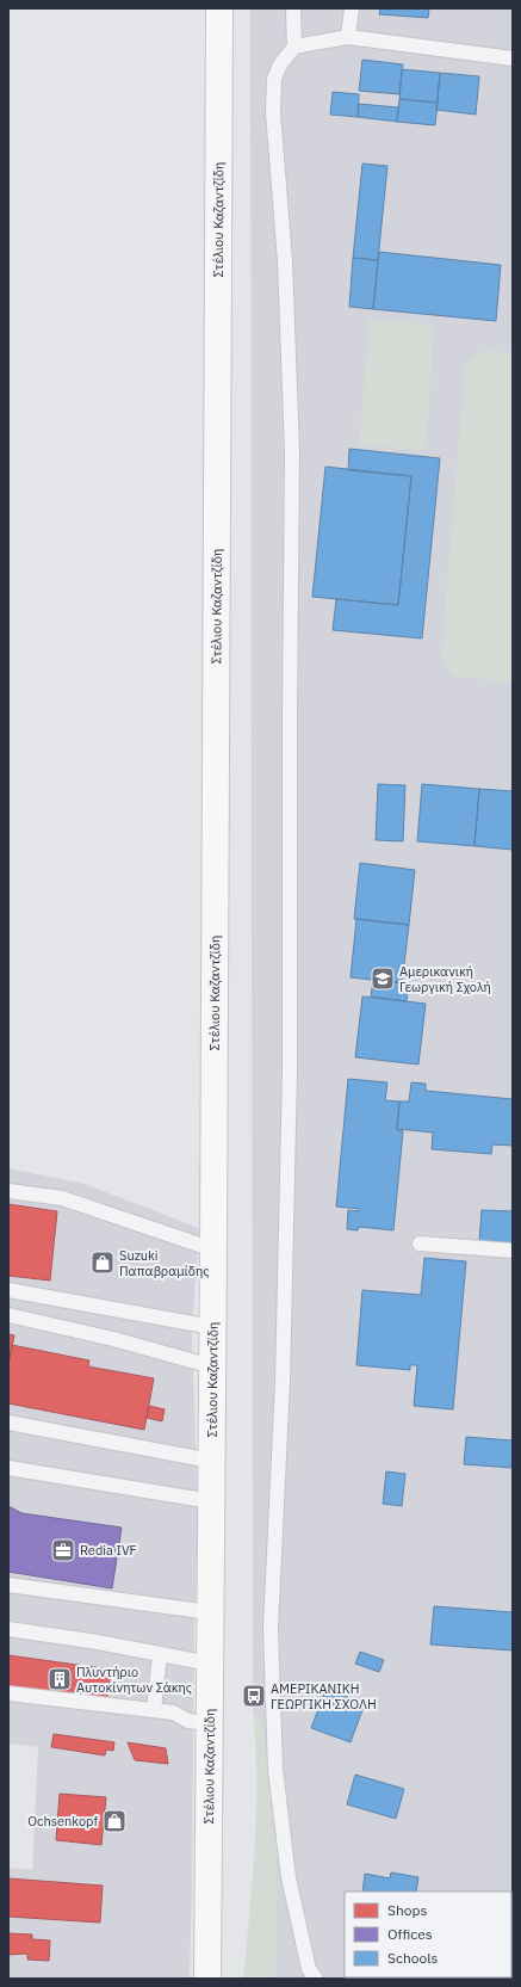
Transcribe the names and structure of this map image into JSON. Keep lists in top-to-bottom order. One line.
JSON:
{"streets":{"main road":["Στέλιου Καζαντζίδη"]},"places":{"school or university":["Αμερικανική Γεωργική Σχολή"],"shop":["Suzuki Παπαβραμίδης","Ochsenkopf"],"office":["Redia IVF"],"building":["Πλυντήριο Αυτοκίνητων Σάκης"],"bus stop":["ΑΜΕΡΙΚΑΝΙΚΗ ΓΕΩΡΓΙΚΗ ΣΧΟΛΗ"]},"legend":["Shops","Offices","Schools"]}
